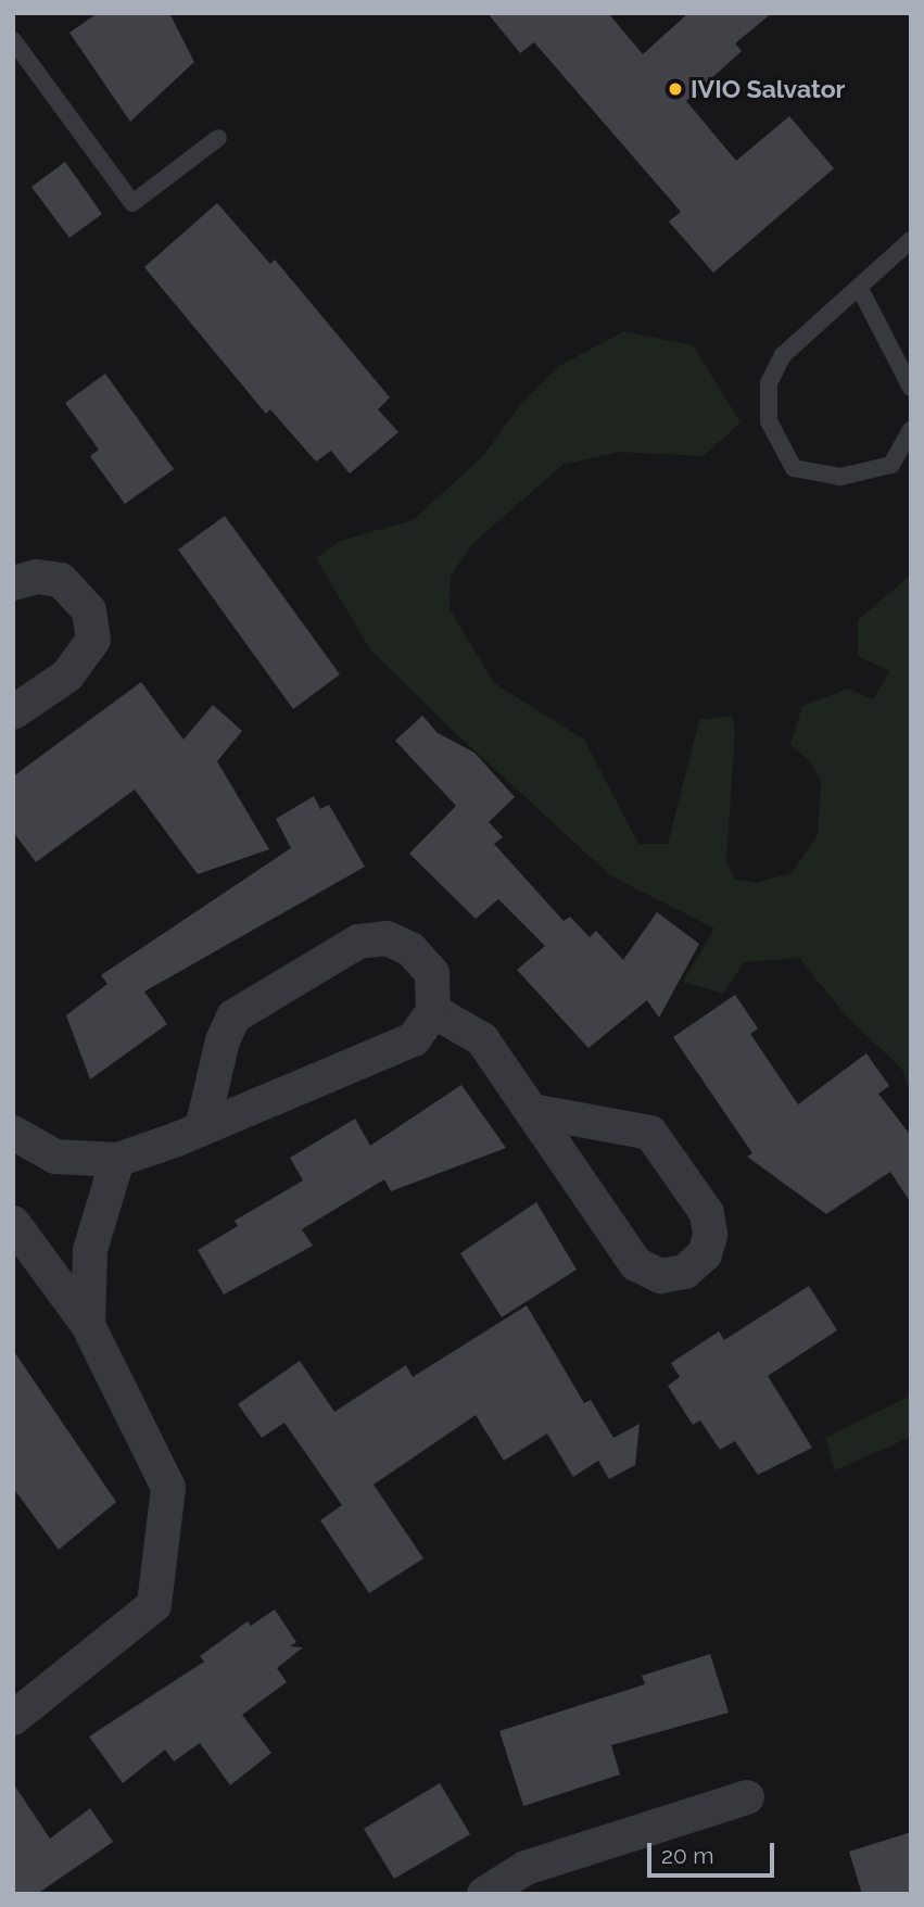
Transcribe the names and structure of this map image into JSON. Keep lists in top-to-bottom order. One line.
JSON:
{"places":["IVIO Salvator"],"scale_bar":"20 m"}
